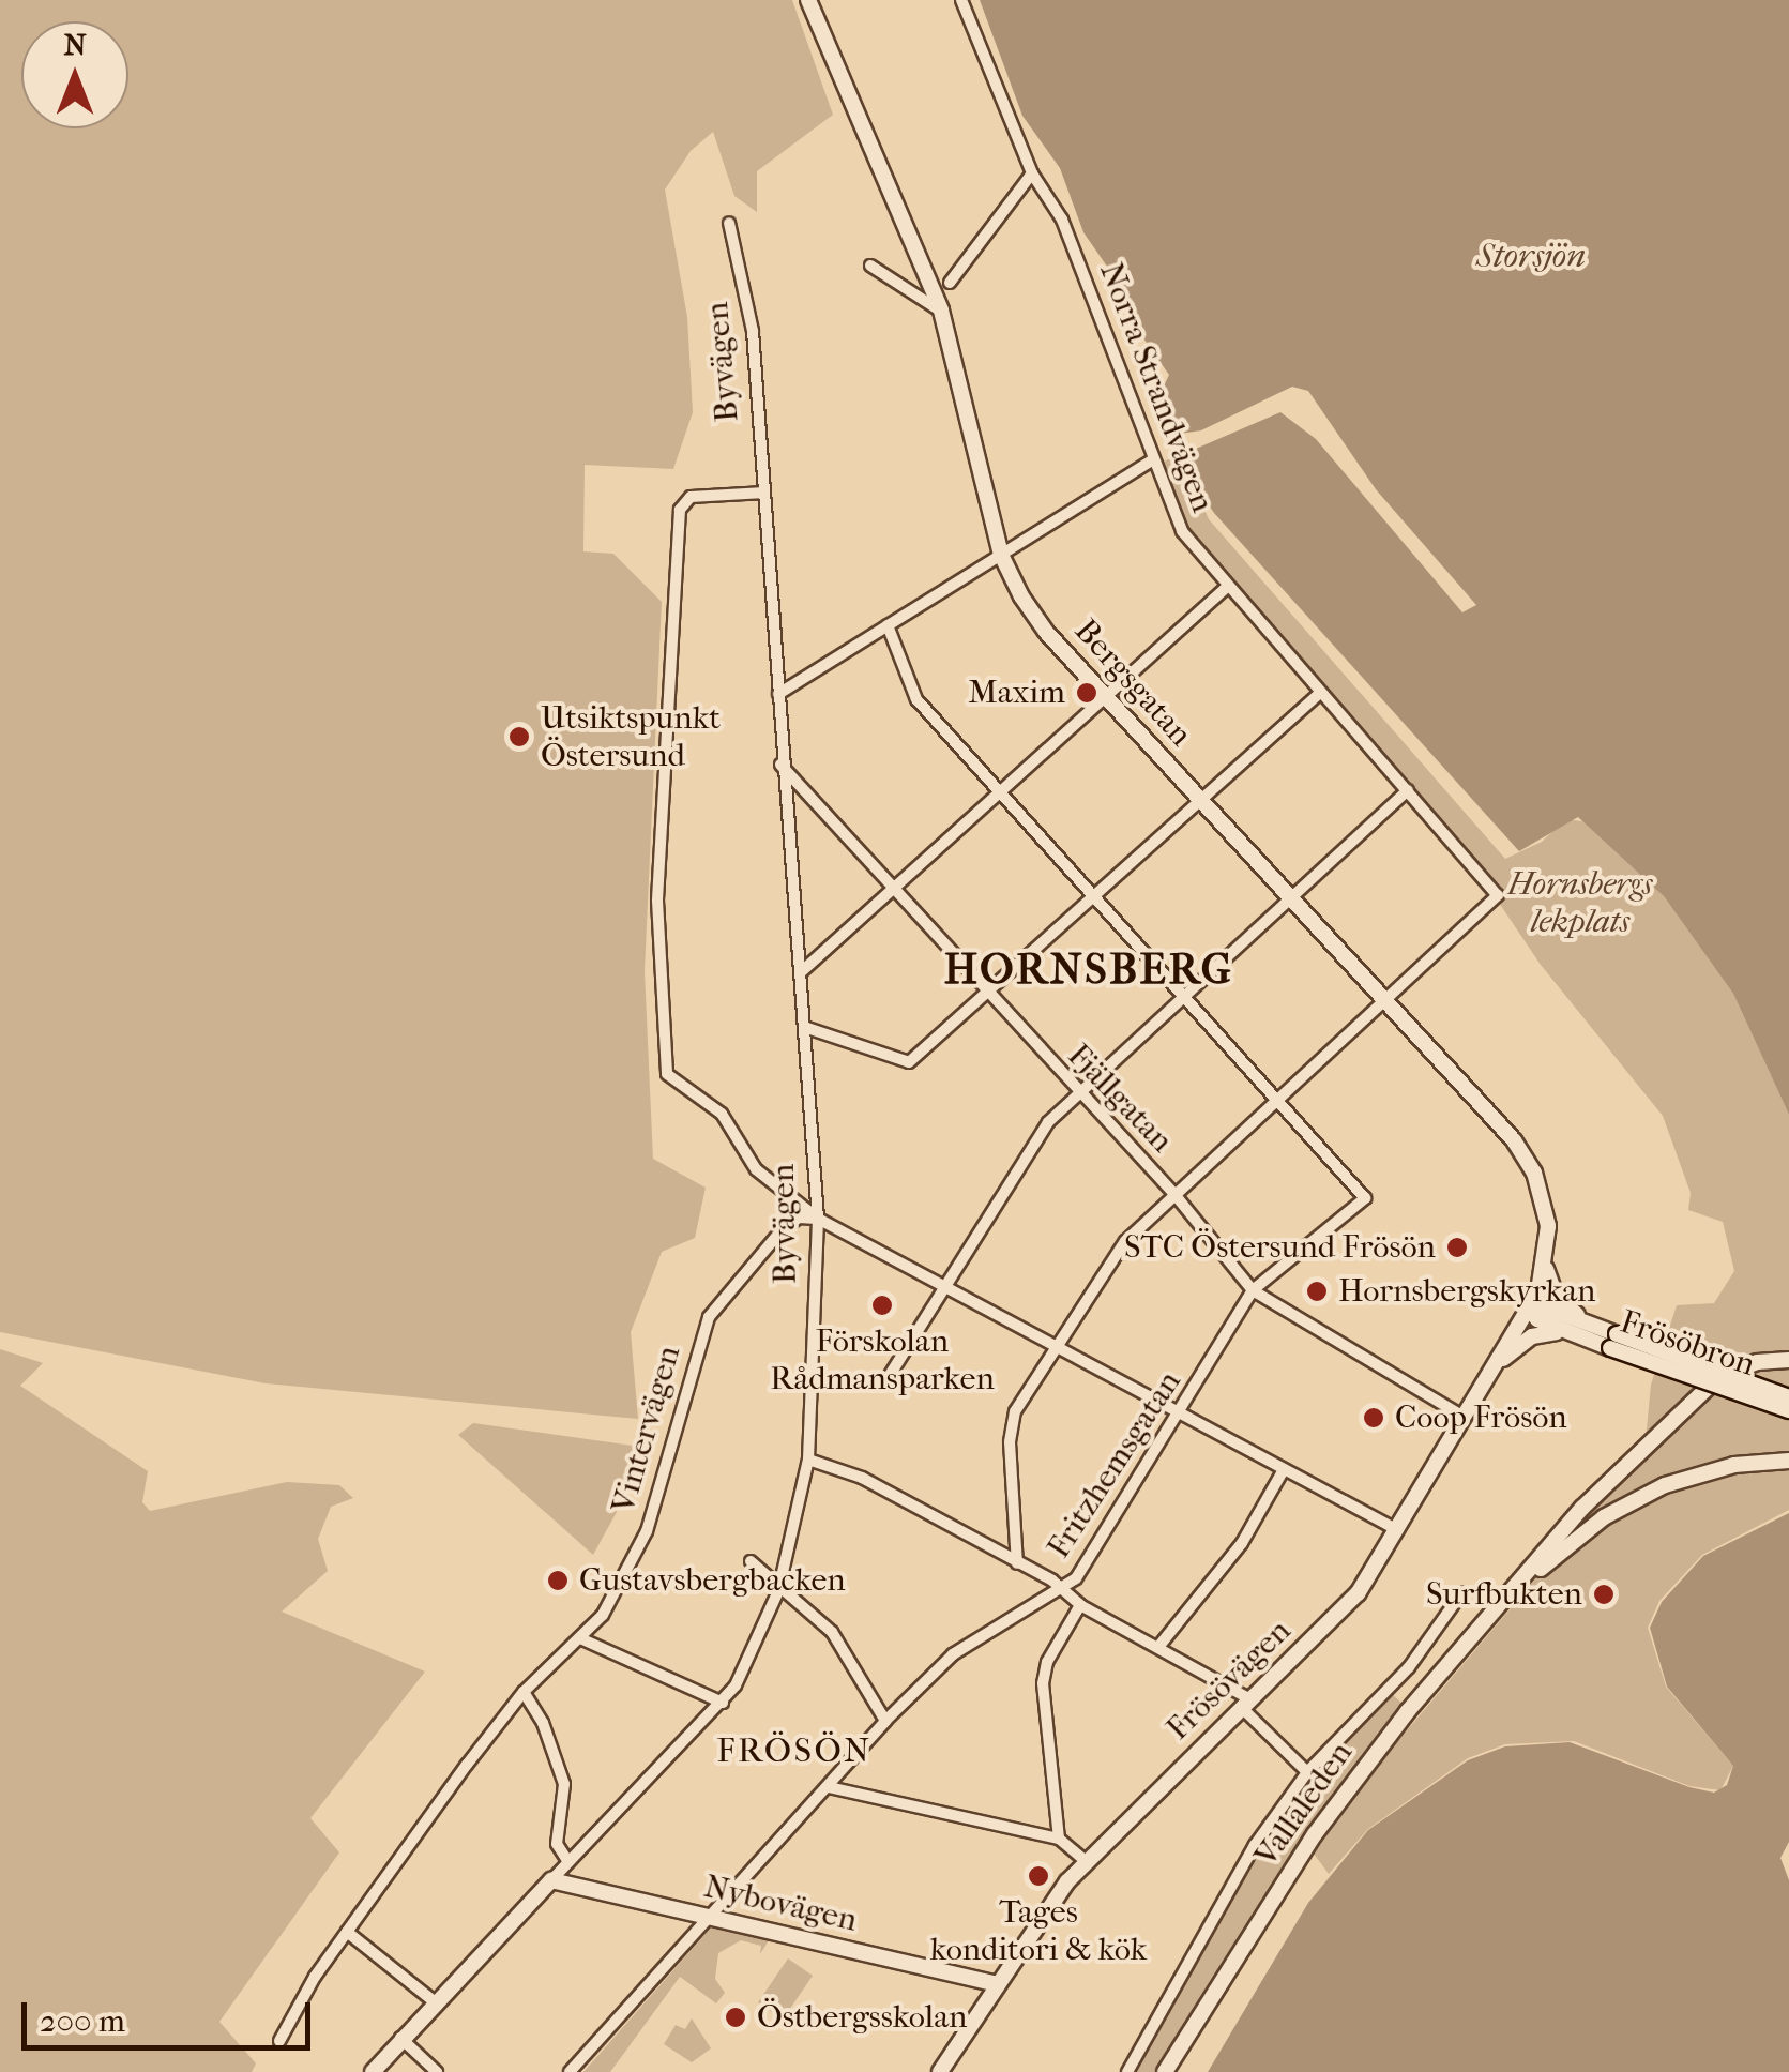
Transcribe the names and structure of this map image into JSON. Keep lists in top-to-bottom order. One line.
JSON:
{"streets":{"street":["Byvägen","Norra Strandvägen","Bergsgatan","Fjällgatan","Frösöbron","Vintervägen","Fritzhemsgatan","Frösövägen","Vallaleden","Nybovägen"]},"crossings":[["Byvägen","Fjällgatan"],["Byvägen","Vintervägen"],["Byvägen","Nybovägen"],["Norra Strandvägen","Bergsgatan"],["Bergsgatan","Frösöbron"],["Bergsgatan","Frösövägen"],["Fjällgatan","Fritzhemsgatan"],["Fjällgatan","Frösövägen"],["Frösöbron","Frösövägen"],["Frösöbron","Vallaleden"],["Fritzhemsgatan","Nybovägen"],["Frösövägen","Nybovägen"]],"districts":["HORNSBERG","FRÖSÖN"],"water":["Storsjön"],"parks":["Hornsbergs lekplats"],"places":["Maxim","Utsiktspunkt Östersund","STC Östersund Frösön","Hornsbergskyrkan","Förskolan Rådmansparken","Coop Frösön","Gustavsbergbacken","Surfbukten","Tages konditori & kök","Östbergsskolan"],"scale_bar":"200 m","north":"top"}
